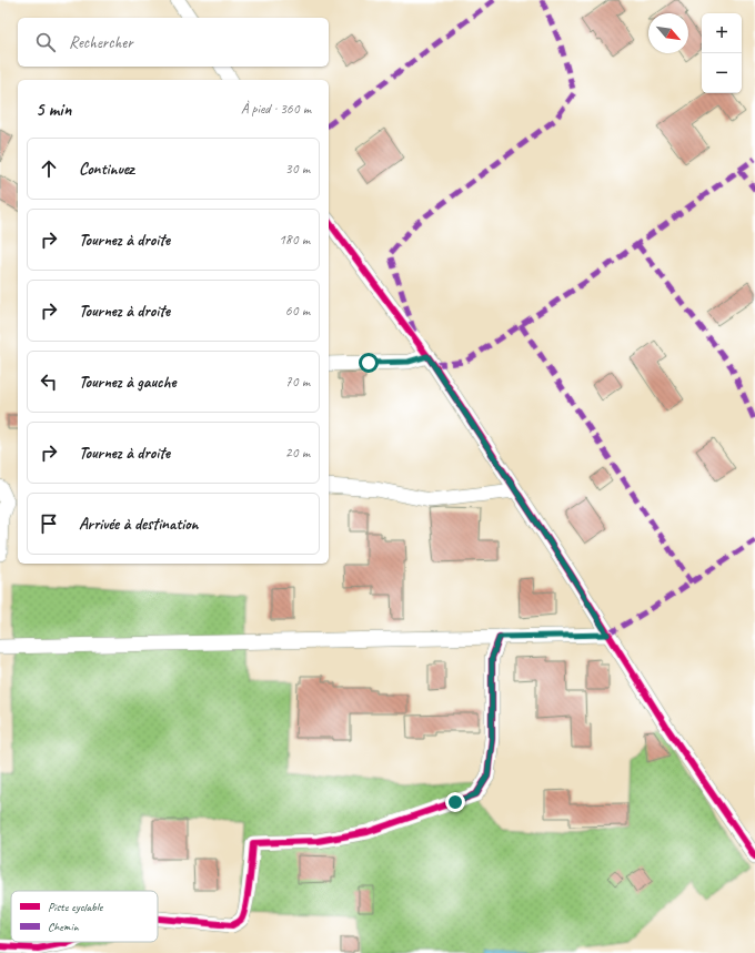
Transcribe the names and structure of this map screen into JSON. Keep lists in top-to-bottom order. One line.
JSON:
{"legend":["Piste cyclable","Chemin"],"north":"bottom right","page":{"map_buttons":["+","−"],"search":"Rechercher","heading":["5 min","À pied · 360 m"],"list":[["Continuez","30 m"],["Tournez à droite","180 m"],["Tournez à droite","60 m"],["Tournez à gauche","70 m"],["Tournez à droite","20 m"],"Arrivée à destination"]}}
